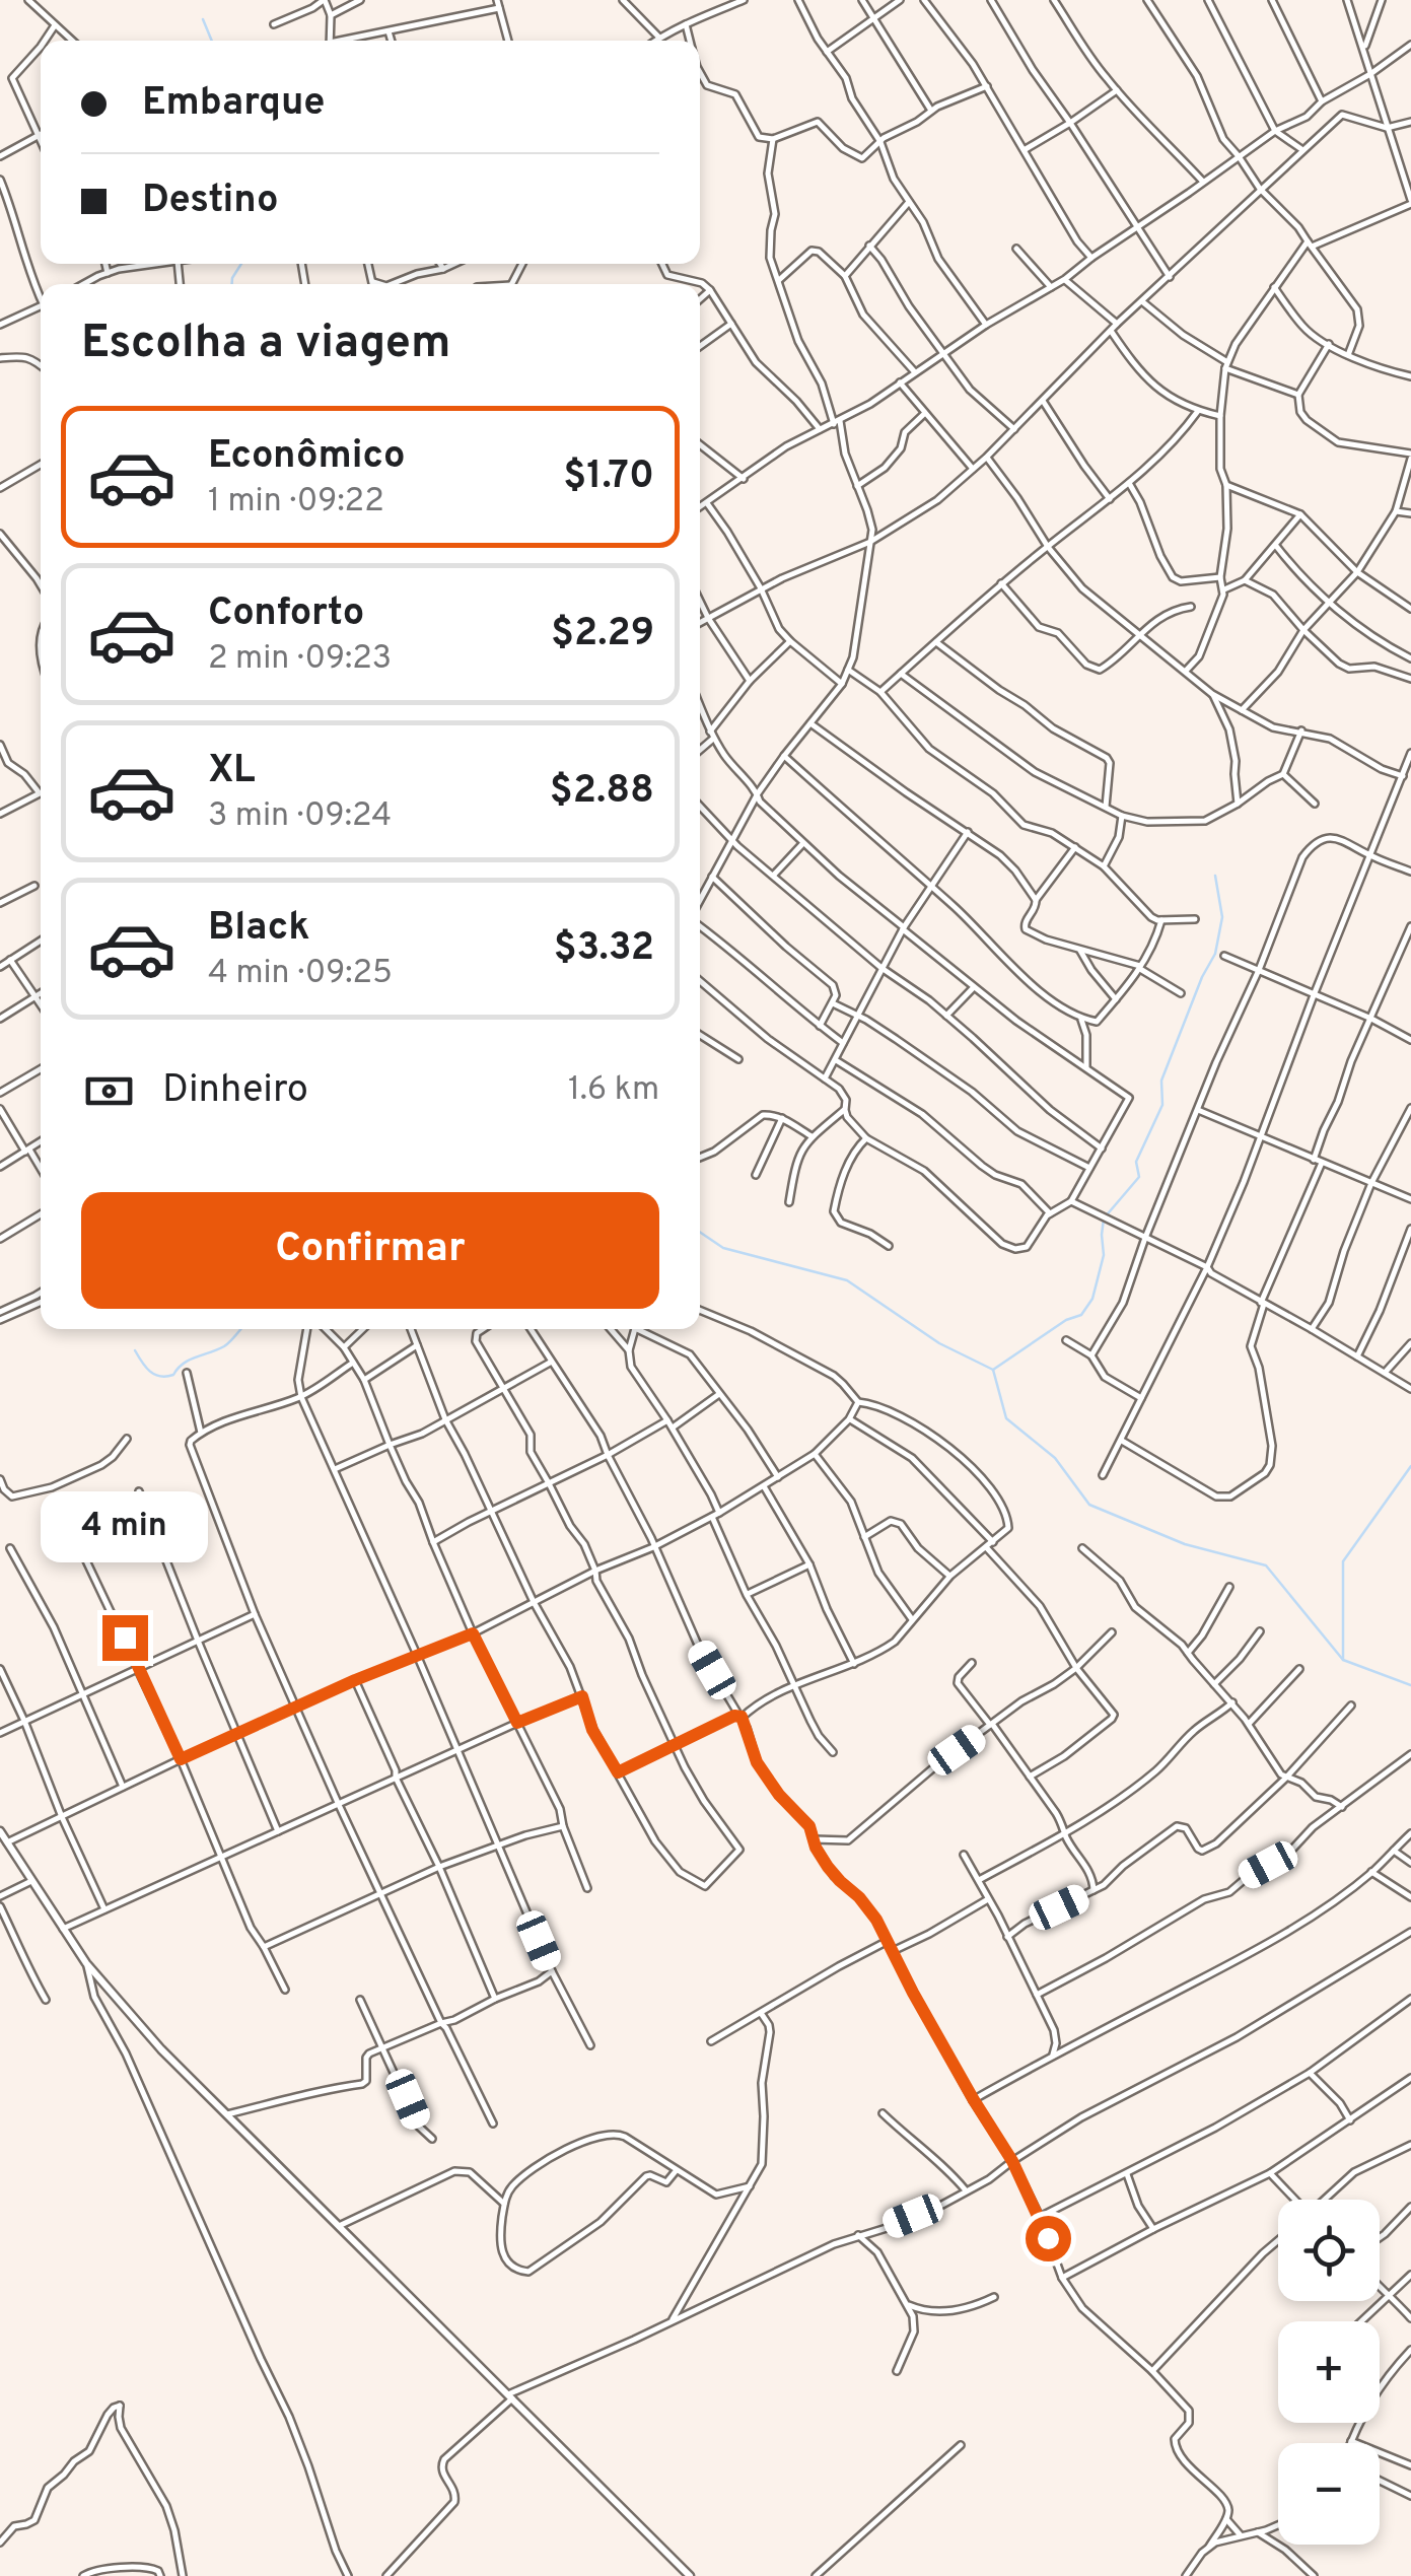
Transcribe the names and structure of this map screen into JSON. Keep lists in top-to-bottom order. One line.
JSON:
{"page":{"banner":["Embarque","Destino"],"heading":"Escolha a viagem","list":[{"name":"Econômico","note":"1 min · 09:22","value":"$1.70"},{"name":"Conforto","note":"2 min · 09:23","value":"$2.29"},{"name":"XL","note":"3 min · 09:24","value":"$2.88"},{"name":"Black","note":"4 min · 09:25","value":"$3.32"}],"pay":["Dinheiro","1.6 km"],"buttons":"Confirmar","bubble":"4 min","map_buttons":["+","−"]}}
